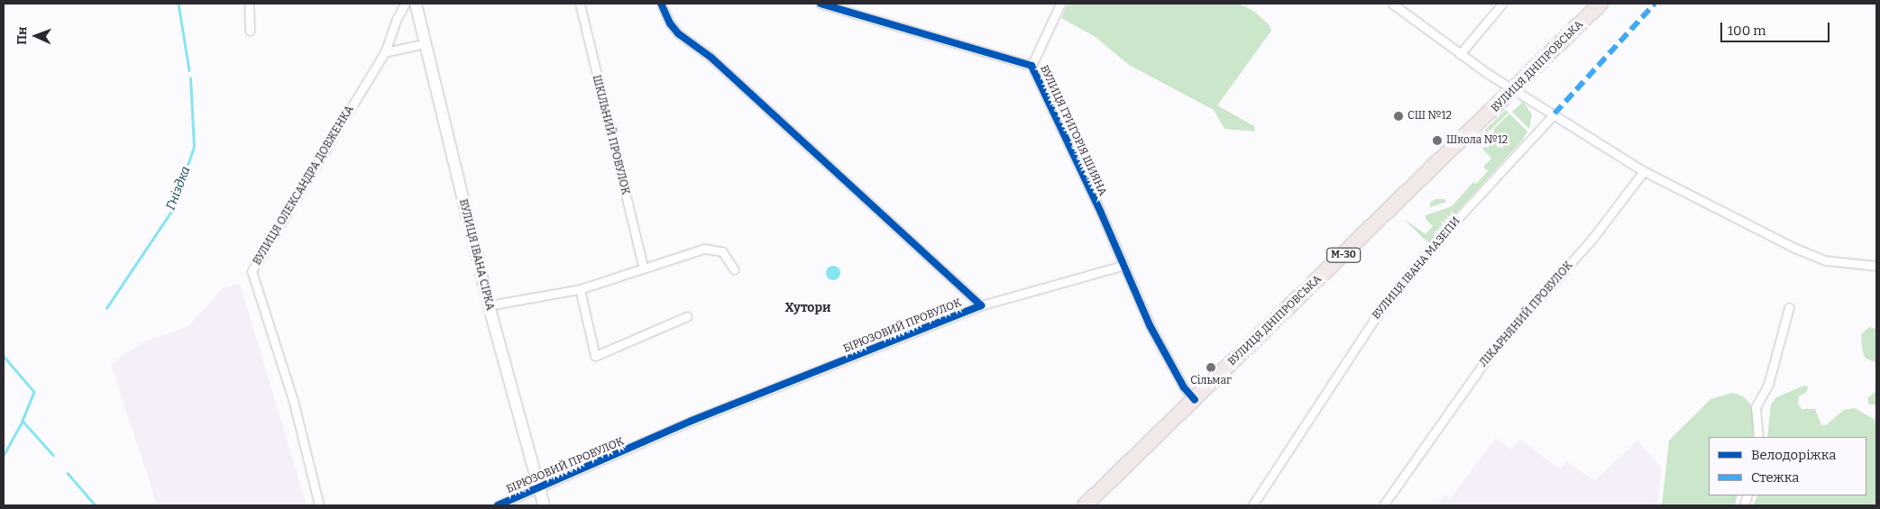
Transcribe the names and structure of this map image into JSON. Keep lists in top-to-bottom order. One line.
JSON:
{"streets":{"highway":["ВУЛИЦЯ ДНІПРОВСЬКА","М-30"],"street":["ВУЛИЦЯ ГРИГОРІЯ ШИЯНА","ШКІЛЬНИЙ ПРОВУЛОК","ВУЛИЦЯ ОЛЕКСАНДРА ДОВЖЕНКА","ВУЛИЦЯ ІВАНА СІРКА","ВУЛИЦЯ ІВАНА МАЗЕПИ","ЛІКАРНЯНИЙ ПРОВУЛОК","БІРЮЗОВИЙ ПРОВУЛОК"]},"crossings":[["ВУЛИЦЯ ДНІПРОВСЬКА","ВУЛИЦЯ ГРИГОРІЯ ШИЯНА"],["ВУЛИЦЯ ІВАНА СІРКА","БІРЮЗОВИЙ ПРОВУЛОК"]],"districts":["Хутори"],"water":["Гніздка"],"places":["СШ №12","Школа №12","Сільмаг"],"legend":["Велодоріжка","Стежка"],"scale_bar":"100 m","north":"left"}
